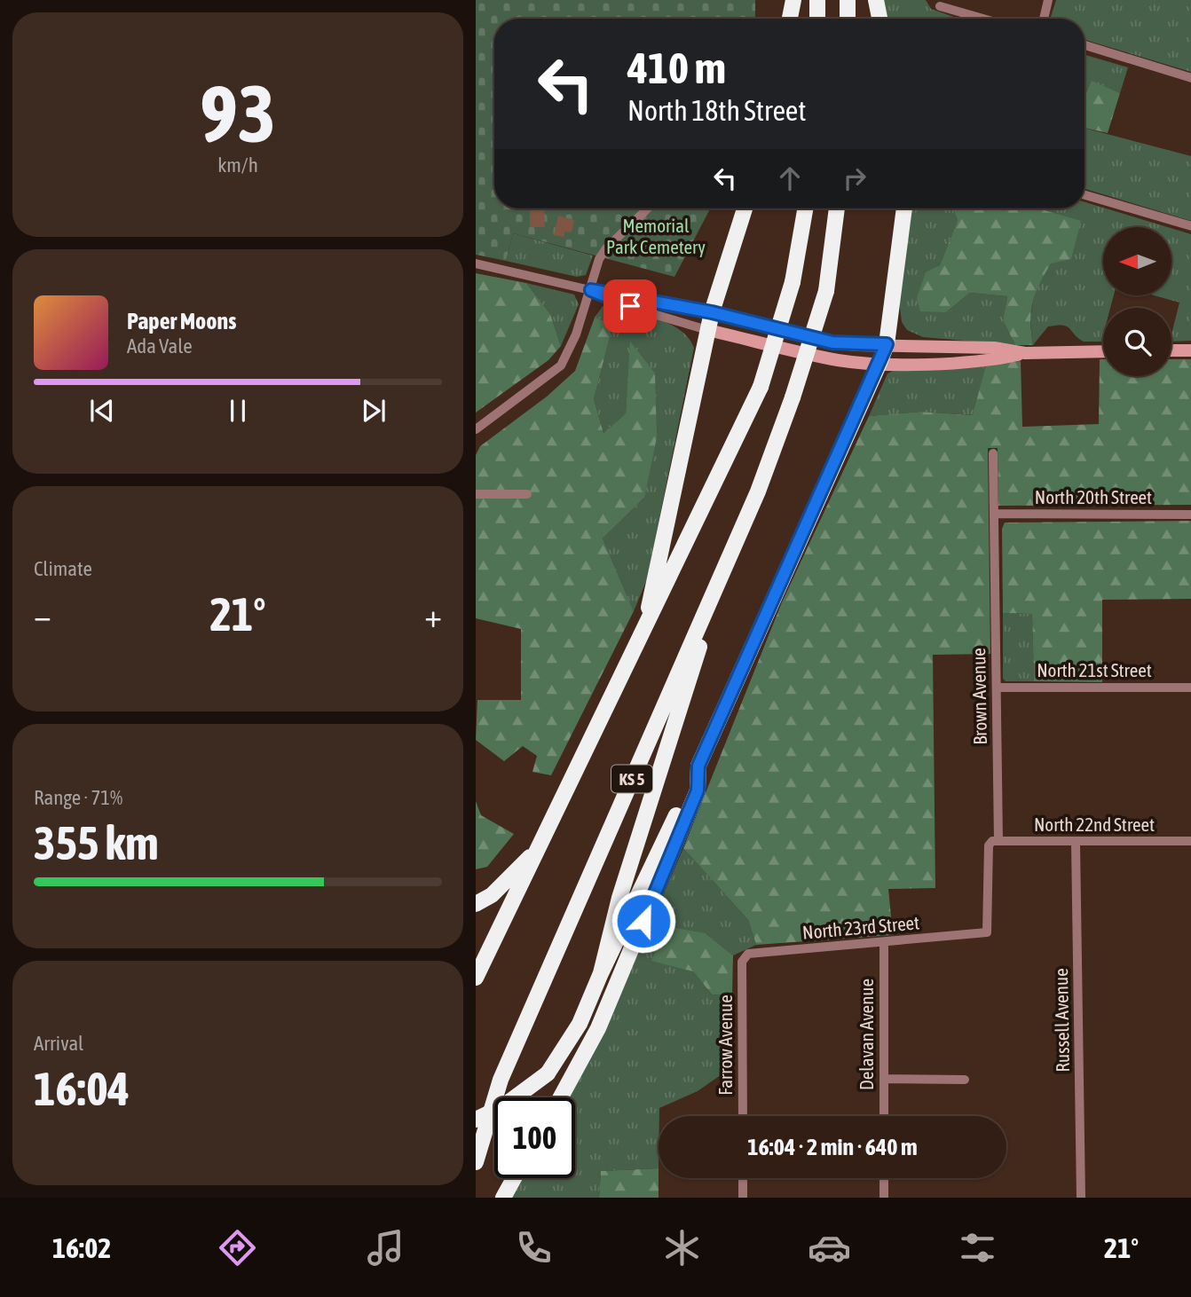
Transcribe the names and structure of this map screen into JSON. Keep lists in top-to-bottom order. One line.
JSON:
{"streets":{"highway":["KS 5"],"street":["North 20th Street","North 21st Street","Brown Avenue","North 22nd Street","North 23rd Street","Russell Avenue","Delavan Avenue","Farrow Avenue"]},"crossings":[["North 20th Street","Brown Avenue"],["North 21st Street","Brown Avenue"],["Brown Avenue","North 22nd Street"],["Brown Avenue","North 23rd Street"],["North 22nd Street","Russell Avenue"],["North 23rd Street","Delavan Avenue"],["North 23rd Street","Farrow Avenue"]],"parks":["Memorial Park Cemetery"],"north":"left","page":{"tile":[["93","km/h"],"Climate",["Range · 71%","355 km"],["Arrival","16:04"]],"turn":["410 m","North 18th Street"],"song":["Paper Moons","Ada Vale"],"heat":["−","21°","+"],"limit":"100","trip":"16:04 · 2 min · 640 m","tabs":["16:02","21°"]}}
